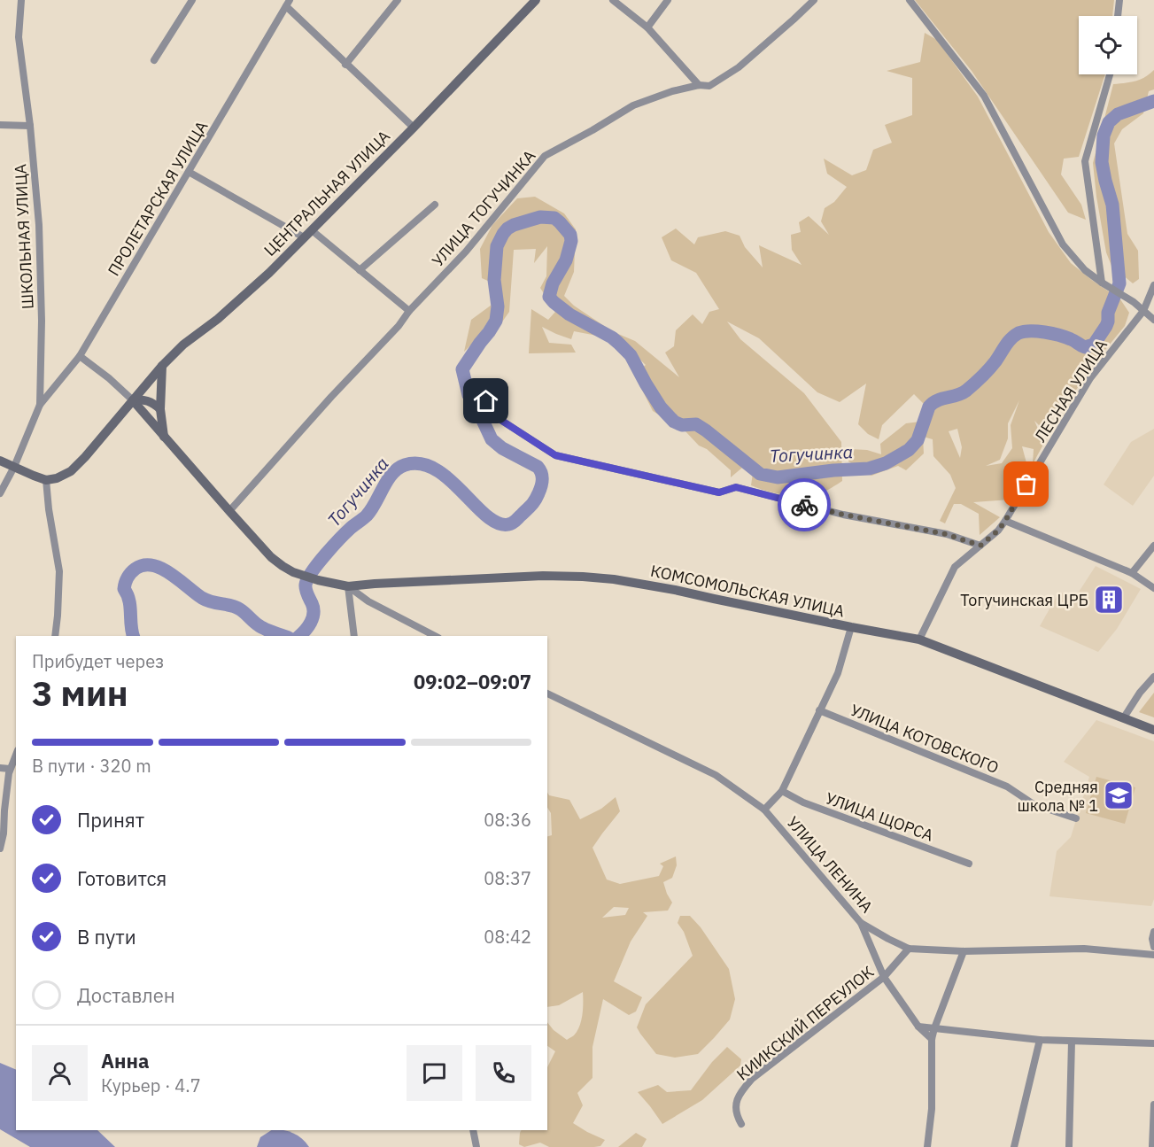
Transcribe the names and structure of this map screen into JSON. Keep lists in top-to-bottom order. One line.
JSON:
{"streets":{"main road":["ЦЕНТРАЛЬНАЯ УЛИЦА","КОМСОМОЛЬСКАЯ УЛИЦА"],"street":["ПРОЛЕТАРСКАЯ УЛИЦА","УЛИЦА ТОГУЧИНКА","ШКОЛЬНАЯ УЛИЦА","ЛЕСНАЯ УЛИЦА","УЛИЦА КОТОВСКОГО","УЛИЦА ЩОРСА","УЛИЦА ЛЕНИНА","КИИКСКИЙ ПЕРЕУЛОК"]},"crossings":[["ЦЕНТРАЛЬНАЯ УЛИЦА","КОМСОМОЛЬСКАЯ УЛИЦА"],["ПРОЛЕТАРСКАЯ УЛИЦА","ШКОЛЬНАЯ УЛИЦА"],["УЛИЦА ТОГУЧИНКА","КОМСОМОЛЬСКАЯ УЛИЦА"],["ЛЕСНАЯ УЛИЦА","КОМСОМОЛЬСКАЯ УЛИЦА"],["УЛИЦА ЛЕНИНА","КИИКСКИЙ ПЕРЕУЛОК"]],"water":["Тогучинка"],"places":{"building":["Тогучинская ЦРБ"],"school or university":["Средняя школа № 1"]},"page":{"heading":["3 мин","Прибудет через","09:02–09:07"],"panel":["Анна","Курьер · 4.7"],"bar":"В пути · 320 m","list":[["Принят","08:36"],["Готовится","08:37"],["В пути","08:42"],"Доставлен"]}}
